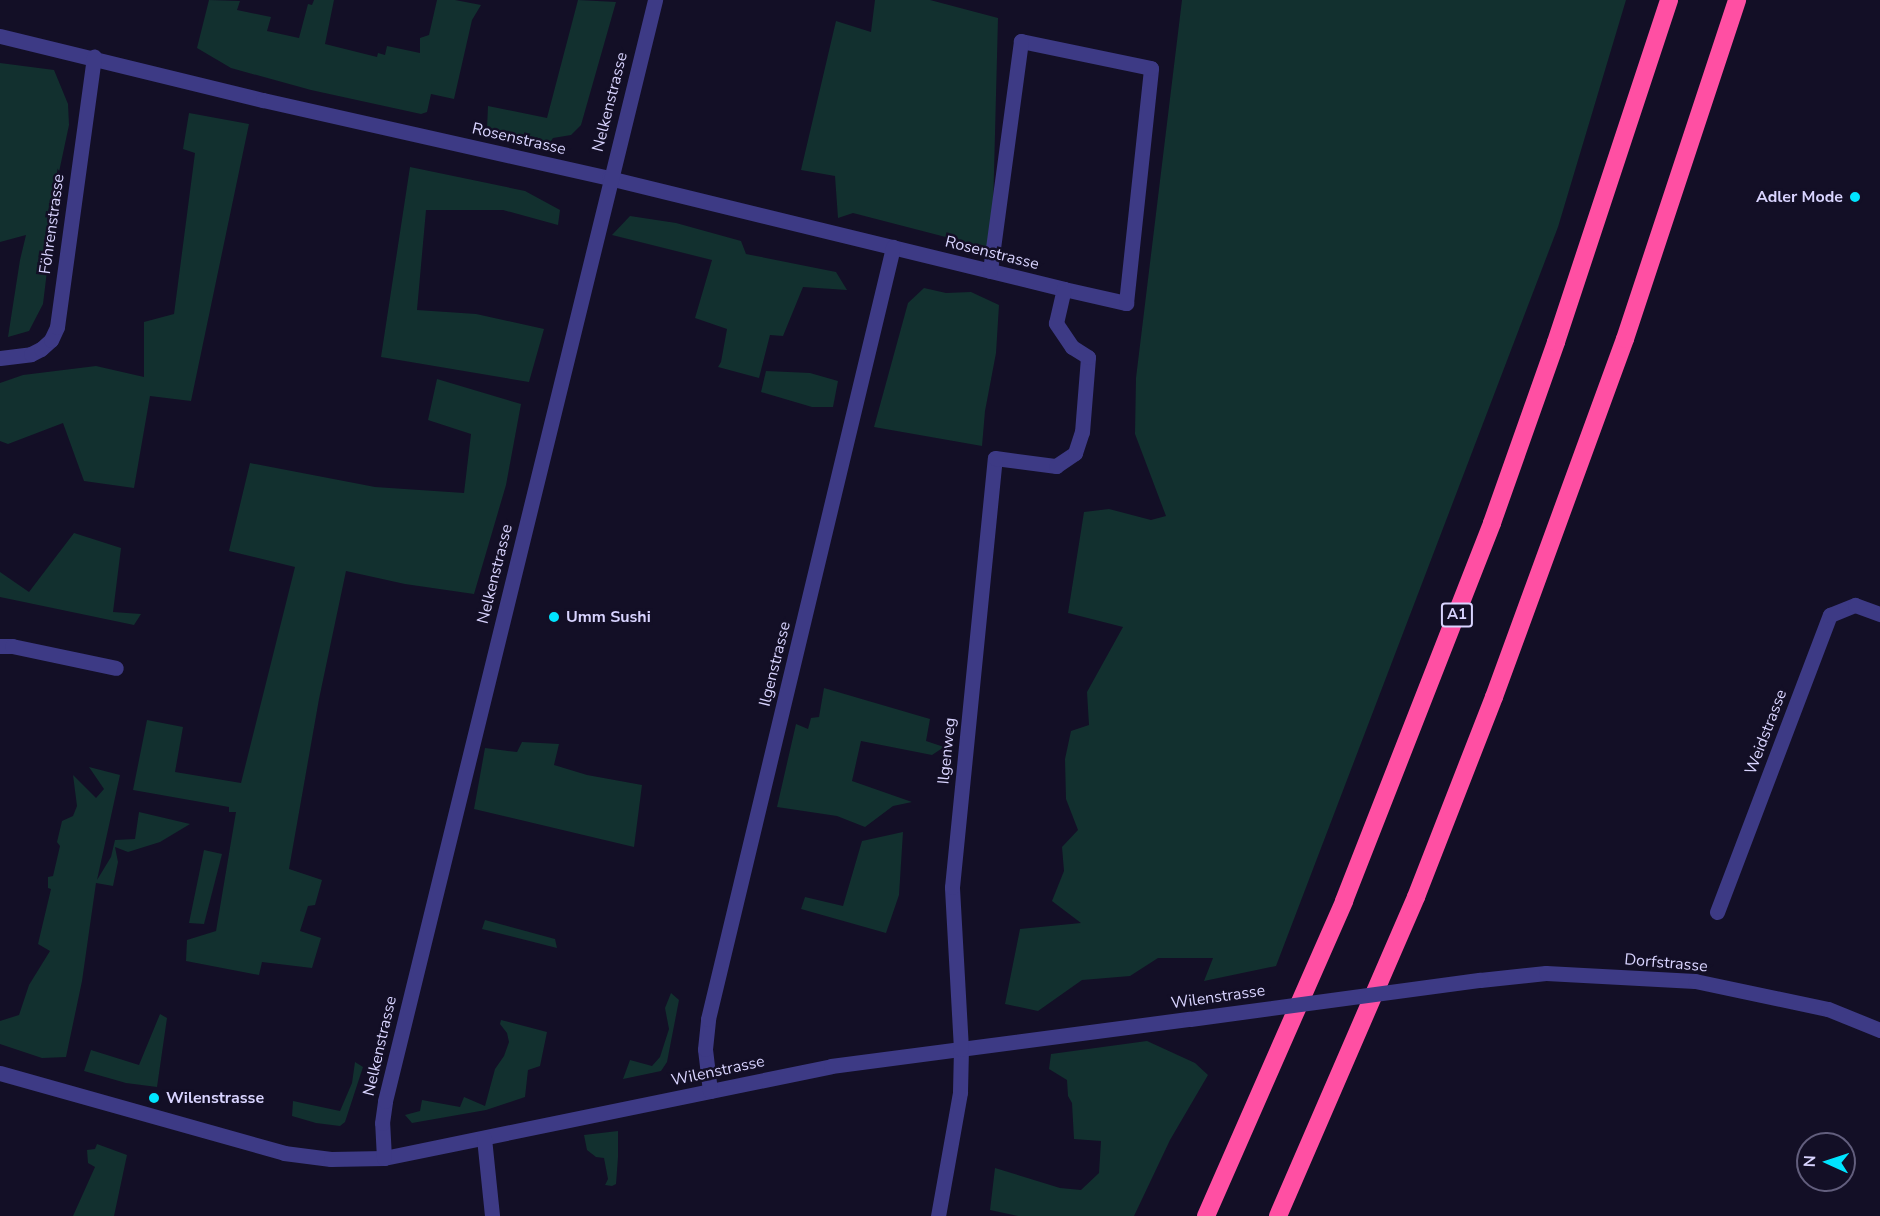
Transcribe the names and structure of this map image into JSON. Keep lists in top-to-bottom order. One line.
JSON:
{"streets":{"highway":["A1"],"street":["Nelkenstrasse","Rosenstrasse","Föhrenstrasse","Ilgenstrasse","Weidstrasse","Ilgenweg","Dorfstrasse","Wilenstrasse"]},"crossings":[["Nelkenstrasse","Rosenstrasse"],["Nelkenstrasse","Wilenstrasse"],["Rosenstrasse","Föhrenstrasse"],["Rosenstrasse","Ilgenstrasse"],["Rosenstrasse","Ilgenweg"],["Ilgenstrasse","Wilenstrasse"],["Ilgenweg","Wilenstrasse"],["Dorfstrasse","Wilenstrasse"]],"places":["Adler Mode","Umm Sushi","Wilenstrasse"],"north":"left"}
